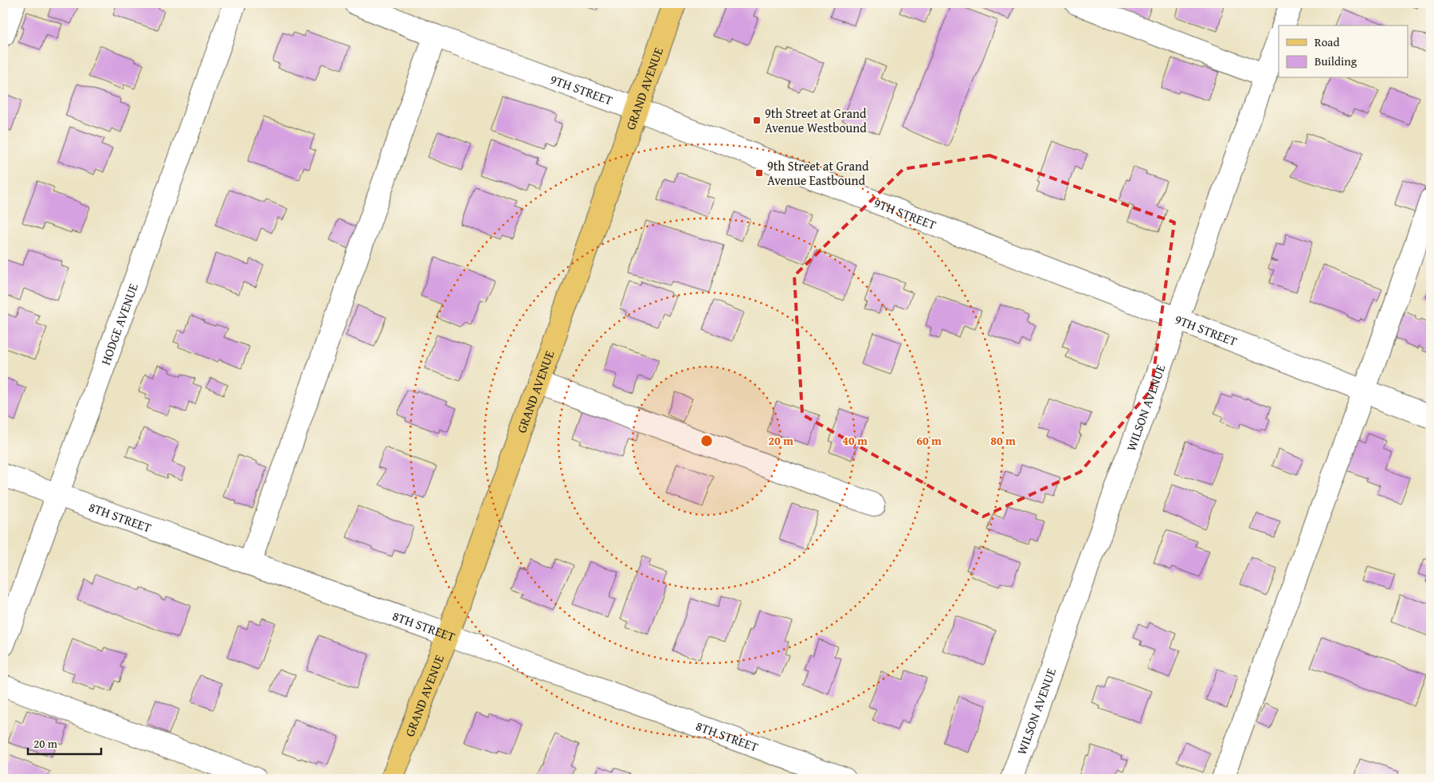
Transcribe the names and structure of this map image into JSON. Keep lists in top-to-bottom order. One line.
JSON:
{"streets":{"main road":["GRAND AVENUE"],"street":["9TH STREET","HODGE AVENUE","WILSON AVENUE","8TH STREET"]},"crossings":[["GRAND AVENUE","9TH STREET"],["GRAND AVENUE","8TH STREET"],["9TH STREET","WILSON AVENUE"],["HODGE AVENUE","8TH STREET"]],"places":{"transit":["9th Street at Grand Avenue Westbound","9th Street at Grand Avenue Eastbound"]},"legend":["Road","Building"],"scale_bar":"20 m","rings":["20 m","40 m","60 m","80 m"]}
